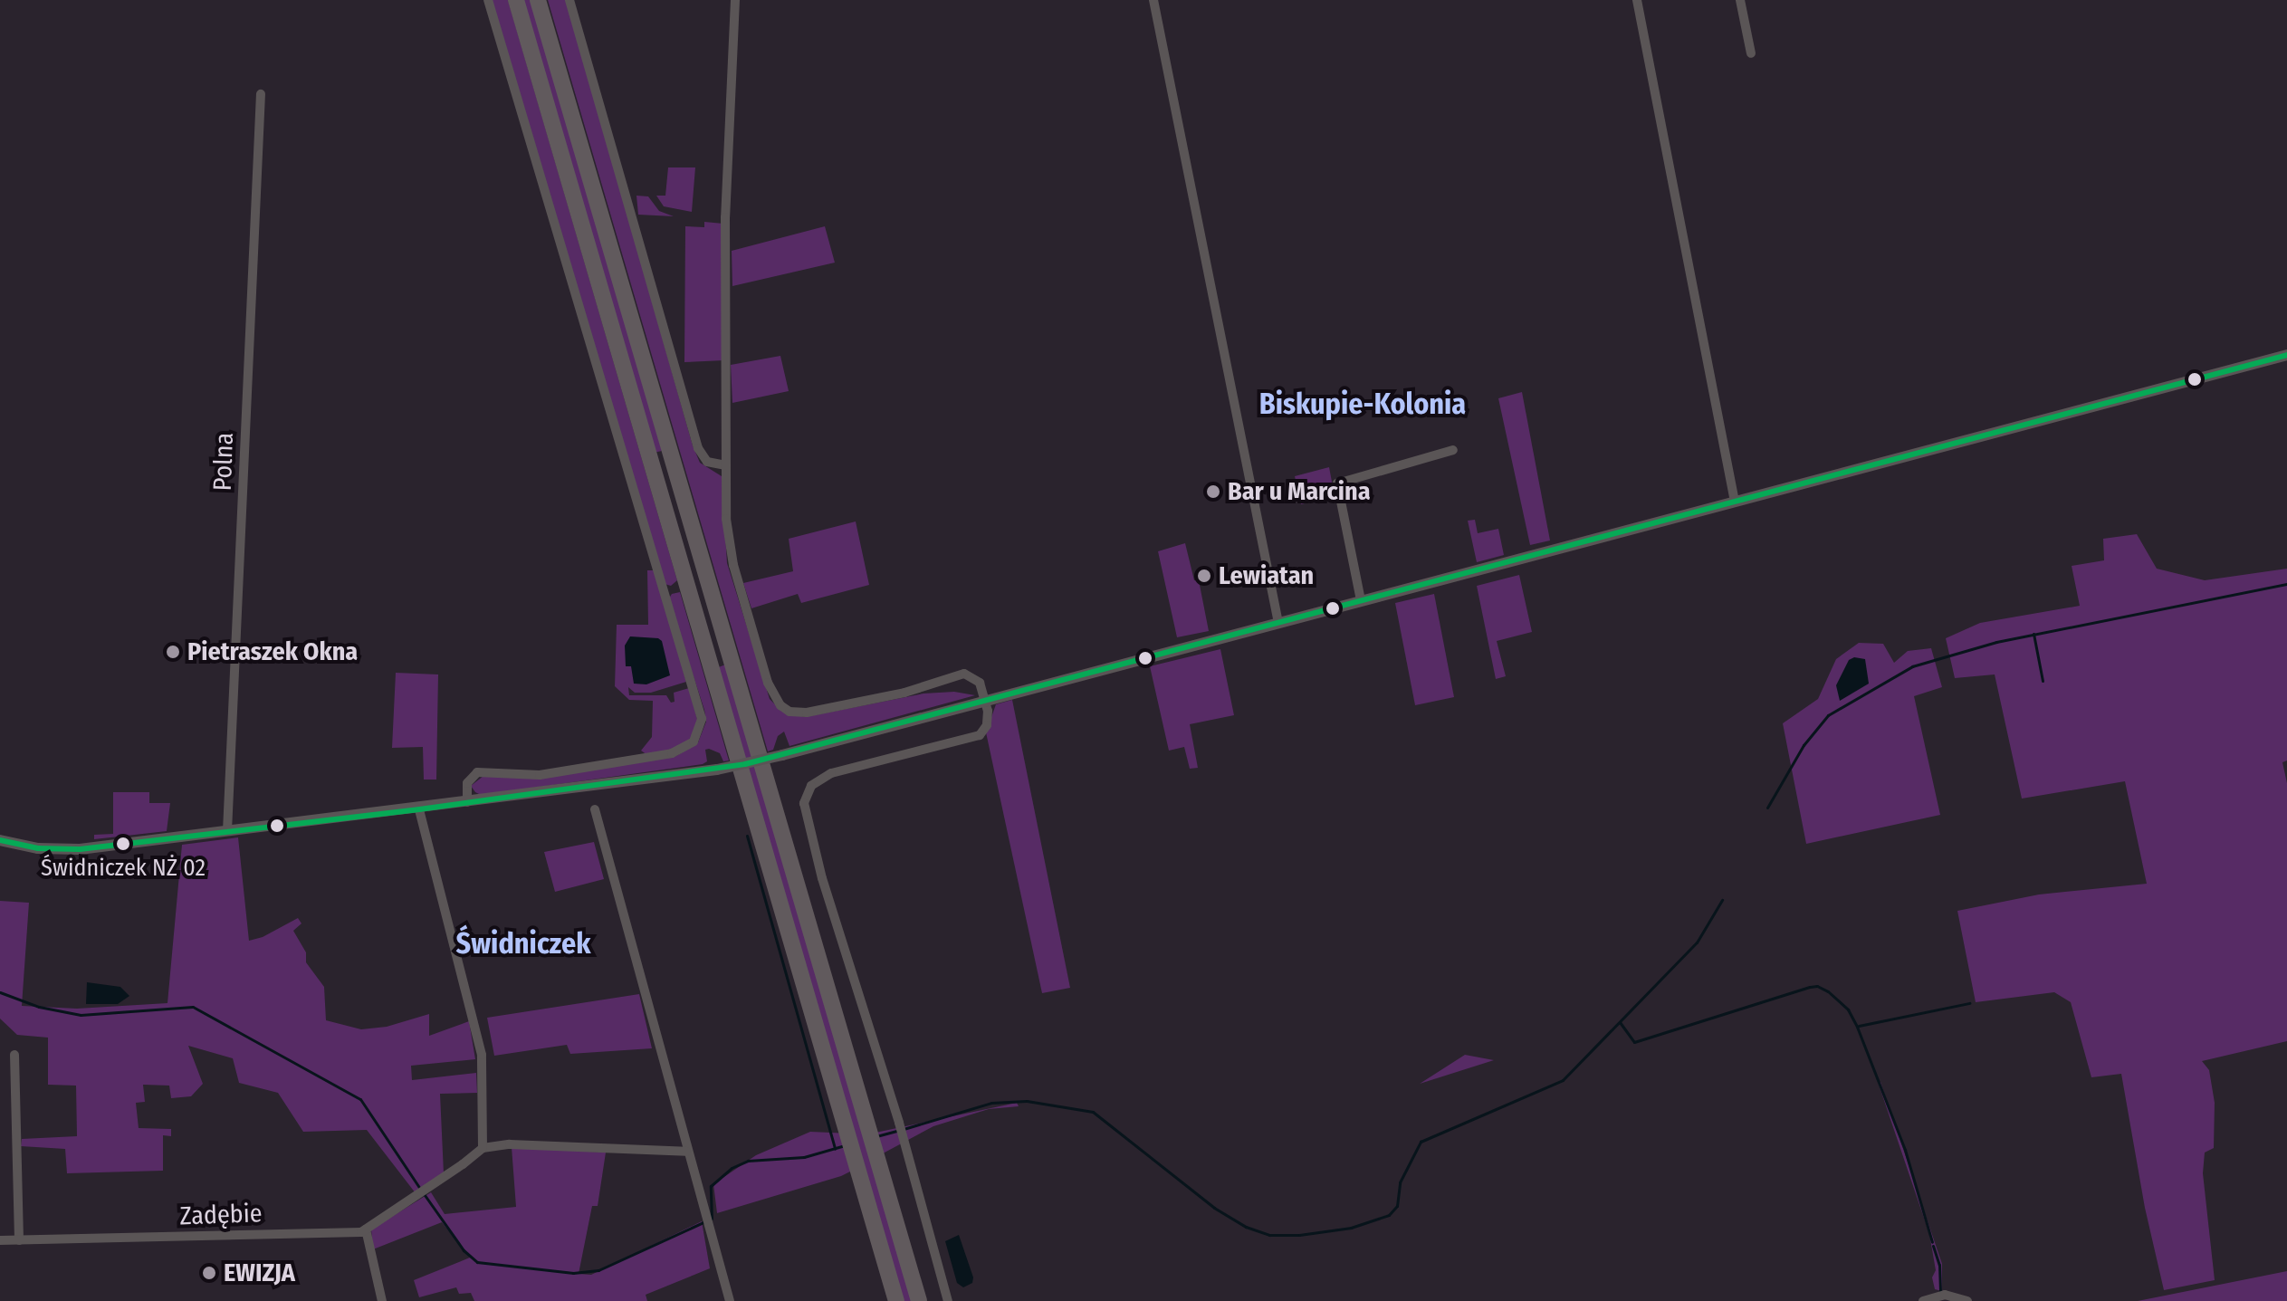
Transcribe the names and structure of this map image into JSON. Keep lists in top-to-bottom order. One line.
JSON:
{"streets":{"street":["Polna","Zadębie"]},"districts":["Biskupie-Kolonia","Świdniczek"],"places":["Bar u Marcina","Lewiatan","Pietraszek Okna","Świdniczek NŻ 02","EWIZJA"]}
